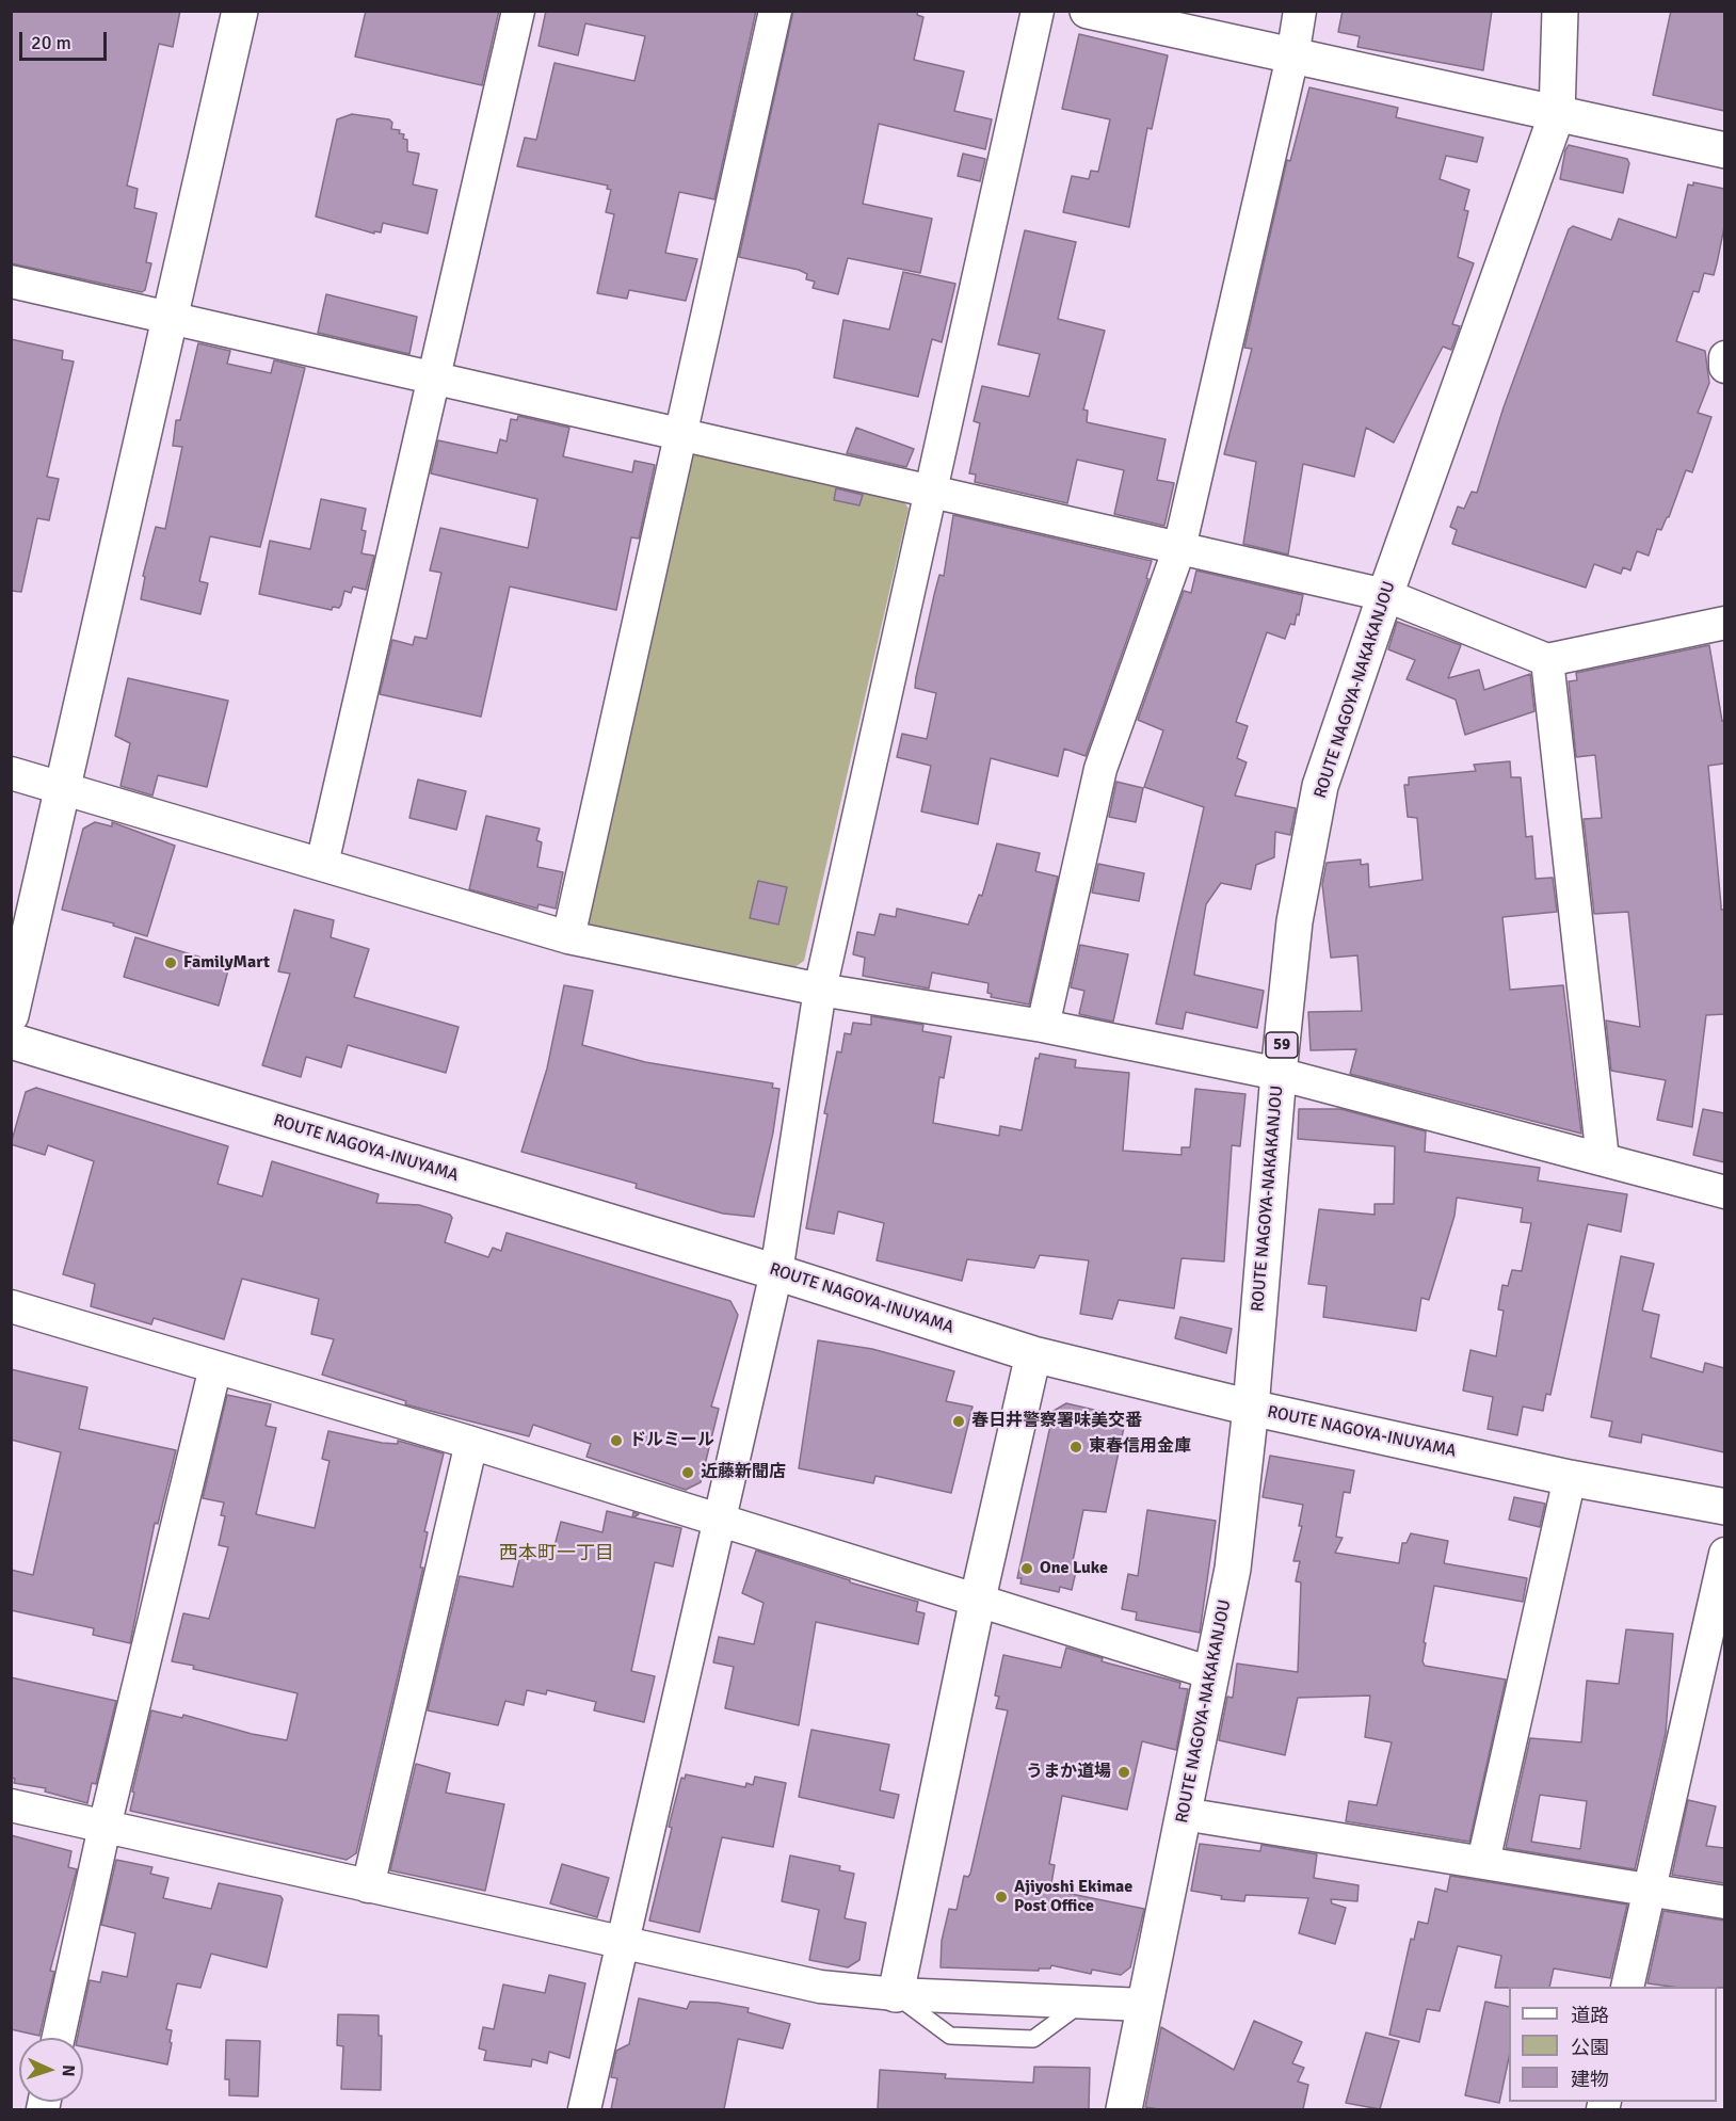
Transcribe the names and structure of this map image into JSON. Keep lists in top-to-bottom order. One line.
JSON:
{"streets":{"main road":["ROUTE NAGOYA-NAKAKANJOU","59","ROUTE NAGOYA-INUYAMA"]},"crossings":[["ROUTE NAGOYA-NAKAKANJOU","ROUTE NAGOYA-INUYAMA"]],"districts":["西本町一丁目"],"places":["FamilyMart","春日井警察署味美交番","ドルミール","東春信用金庫","近藤新聞店","One Luke","うまか道場","Ajiyoshi Ekimae Post Office"],"legend":["道路","公園","建物"],"scale_bar":"20 m","north":"right"}
